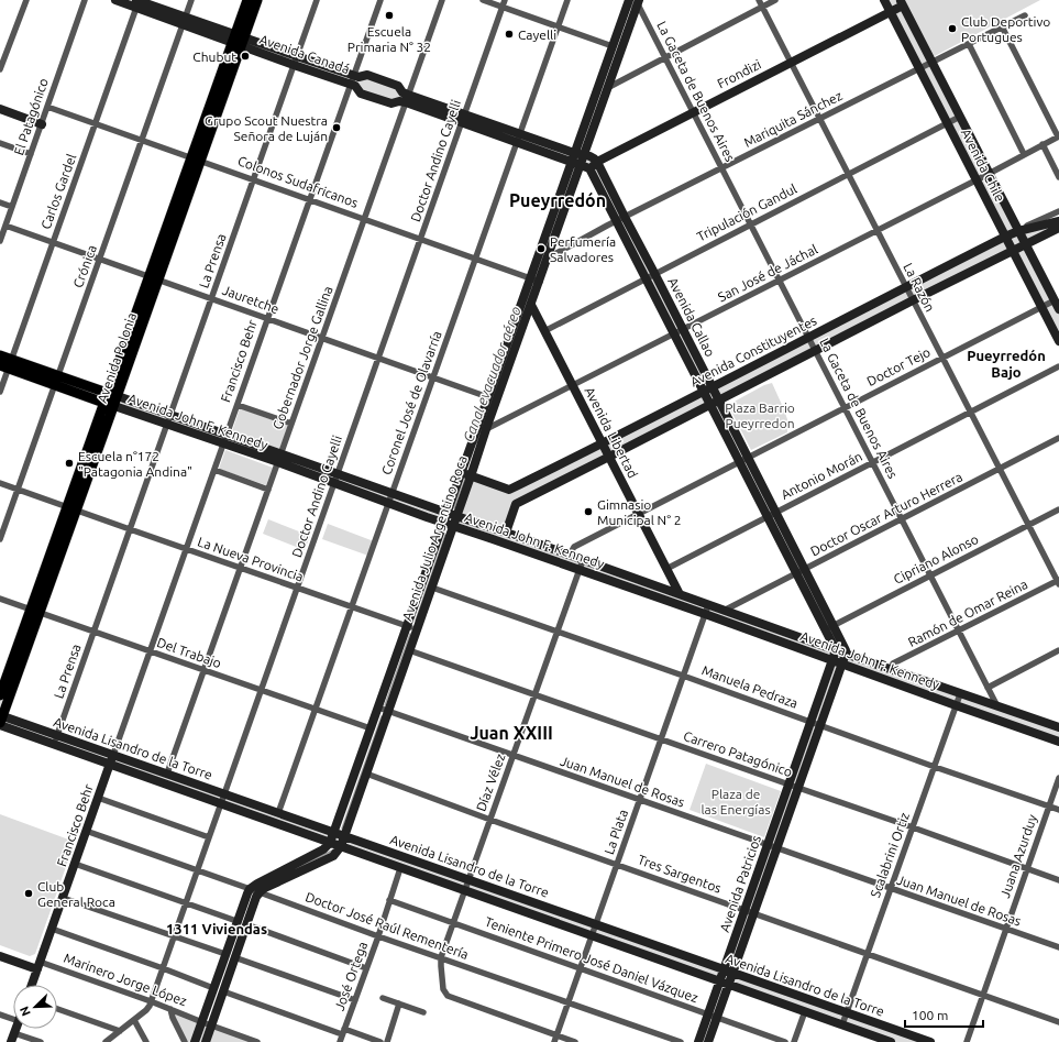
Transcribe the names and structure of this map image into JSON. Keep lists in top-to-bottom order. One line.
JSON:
{"streets":{"main road":["Avenida Canadá","Frondizi","Avenida Chile","Avenida Callao","Avenida Constituyentes","Avenida Polonia","Francisco Behr","Avenida John F. Kennedy","Avenida Libertad","Avenida Julio Argentino Roca","Avenida Lisandro de la Torre","Avenida Patricios","Marinero Jorge López"],"street":["La Gaceta de Buenos Aires","El Patagónico","Mariquita Sánchez","Doctor Andino Cayelli","Colonos Sudafricanos","Carlos Gardel","Tripulación Gandul","La Prensa","Crónica","San José de Jáchal","La Razón","Jauretche","Gobernador Jorge Gallina","Doctor Tejo","Coronel José de Olavarría","Antonio Morán","Doctor Oscar Arturo Herrera","La Nueva Provincia","Cipriano Alonso","Ramón de Omar Reina","Del Trabajo","Manuela Pedraza","Carrero Patagónico","Juan Manuel de Rosas","Díaz Vélez","La Plata","Scalabrini Ortiz","Juana Azurduy","Tres Sargentos","Doctor José Raúl Rementería","Teniente Primero José Daniel Vázquez","José Ortega"]},"crossings":[["Avenida Canadá","Frondizi"],["Avenida Canadá","Doctor Andino Cayelli"],["Avenida Canadá","Carlos Gardel"],["Avenida Canadá","La Prensa"],["Avenida Canadá","Crónica"],["Avenida Canadá","Avenida Callao"],["Avenida Canadá","Avenida Polonia"],["Avenida Canadá","Gobernador Jorge Gallina"],["Avenida Canadá","Francisco Behr"],["Avenida Canadá","Coronel José de Olavarría"],["Avenida Canadá","Avenida Julio Argentino Roca"],["Frondizi","La Gaceta de Buenos Aires"],["Frondizi","Avenida Chile"],["Frondizi","La Razón"],["Frondizi","Avenida Callao"],["Frondizi","Avenida Julio Argentino Roca"],["La Gaceta de Buenos Aires","Mariquita Sánchez"],["La Gaceta de Buenos Aires","Tripulación Gandul"],["La Gaceta de Buenos Aires","San José de Jáchal"],["La Gaceta de Buenos Aires","Avenida Constituyentes"],["La Gaceta de Buenos Aires","Doctor Tejo"],["La Gaceta de Buenos Aires","Avenida John F. Kennedy"],["La Gaceta de Buenos Aires","Antonio Morán"],["La Gaceta de Buenos Aires","Doctor Oscar Arturo Herrera"],["La Gaceta de Buenos Aires","Avenida Julio Argentino Roca"],["La Gaceta de Buenos Aires","Cipriano Alonso"],["La Gaceta de Buenos Aires","Ramón de Omar Reina"],["El Patagónico","Colonos Sudafricanos"],["El Patagónico","Jauretche"],["Mariquita Sánchez","Avenida Chile"],["Mariquita Sánchez","La Razón"],["Mariquita Sánchez","Avenida Callao"],["Mariquita Sánchez","Avenida Julio Argentino Roca"],["Doctor Andino Cayelli","Colonos Sudafricanos"],["Doctor Andino Cayelli","Jauretche"],["Doctor Andino Cayelli","Avenida John F. Kennedy"],["Doctor Andino Cayelli","La Nueva Provincia"],["Doctor Andino Cayelli","Del Trabajo"],["Doctor Andino Cayelli","Avenida Lisandro de la Torre"],["Doctor Andino Cayelli","Doctor José Raúl Rementería"],["Doctor Andino Cayelli","Marinero Jorge López"],["Avenida Chile","Tripulación Gandul"],["Avenida Chile","San José de Jáchal"],["Avenida Chile","Avenida Constituyentes"],["Avenida Chile","Doctor Tejo"],["Colonos Sudafricanos","Carlos Gardel"],["Colonos Sudafricanos","La Prensa"],["Colonos Sudafricanos","Crónica"],["Colonos Sudafricanos","Avenida Polonia"],["Colonos Sudafricanos","Gobernador Jorge Gallina"],["Colonos Sudafricanos","Francisco Behr"],["Colonos Sudafricanos","Coronel José de Olavarría"],["Colonos Sudafricanos","Avenida Julio Argentino Roca"],["Carlos Gardel","Jauretche"],["Carlos Gardel","Avenida John F. Kennedy"],["Tripulación Gandul","La Razón"],["Tripulación Gandul","Avenida Callao"],["Tripulación Gandul","Avenida Libertad"],["La Prensa","Jauretche"],["La Prensa","Avenida John F. Kennedy"],["La Prensa","La Nueva Provincia"],["La Prensa","Del Trabajo"],["La Prensa","Avenida Lisandro de la Torre"],["Crónica","Jauretche"],["Crónica","Avenida John F. Kennedy"],["Crónica","La Nueva Provincia"],["San José de Jáchal","La Razón"],["San José de Jáchal","Avenida Callao"],["San José de Jáchal","Avenida Libertad"],["San José de Jáchal","Avenida Julio Argentino Roca"],["La Razón","Avenida Constituyentes"],["La Razón","Doctor Tejo"],["La Razón","Antonio Morán"],["La Razón","Doctor Oscar Arturo Herrera"],["La Razón","Cipriano Alonso"],["La Razón","Ramón de Omar Reina"],["Jauretche","Avenida Polonia"],["Jauretche","Gobernador Jorge Gallina"],["Jauretche","Francisco Behr"],["Jauretche","Coronel José de Olavarría"],["Jauretche","Avenida Julio Argentino Roca"],["Avenida Callao","Avenida Constituyentes"],["Avenida Callao","Doctor Tejo"],["Avenida Callao","Avenida John F. Kennedy"],["Avenida Callao","Antonio Morán"],["Avenida Callao","Doctor Oscar Arturo Herrera"],["Avenida Callao","Avenida Julio Argentino Roca"],["Avenida Callao","Cipriano Alonso"],["Avenida Constituyentes","Avenida Libertad"],["Avenida Polonia","Avenida John F. Kennedy"],["Avenida Polonia","La Nueva Provincia"],["Avenida Polonia","Del Trabajo"],["Avenida Polonia","Avenida Lisandro de la Torre"],["Gobernador Jorge Gallina","Avenida John F. Kennedy"],["Gobernador Jorge Gallina","La Nueva Provincia"],["Gobernador Jorge Gallina","Del Trabajo"],["Gobernador Jorge Gallina","Avenida Lisandro de la Torre"],["Francisco Behr","Avenida John F. Kennedy"],["Francisco Behr","La Nueva Provincia"],["Francisco Behr","Del Trabajo"],["Francisco Behr","Avenida Lisandro de la Torre"],["Francisco Behr","Doctor José Raúl Rementería"],["Francisco Behr","Marinero Jorge López"],["Doctor Tejo","Avenida John F. Kennedy"],["Doctor Tejo","Avenida Libertad"],["Coronel José de Olavarría","Avenida John F. Kennedy"],["Coronel José de Olavarría","La Nueva Provincia"],["Coronel José de Olavarría","Del Trabajo"],["Coronel José de Olavarría","Avenida Lisandro de la Torre"],["Avenida John F. Kennedy","Avenida Libertad"],["Avenida John F. Kennedy","Doctor Oscar Arturo Herrera"],["Avenida John F. Kennedy","Avenida Julio Argentino Roca"],["Avenida John F. Kennedy","Ramón de Omar Reina"],["Avenida John F. Kennedy","Díaz Vélez"],["Avenida John F. Kennedy","La Plata"],["Avenida John F. Kennedy","Scalabrini Ortiz"],["Avenida John F. Kennedy","Avenida Patricios"],["Avenida Libertad","Antonio Morán"],["Avenida Libertad","Avenida Julio Argentino Roca"],["Avenida Julio Argentino Roca","La Nueva Provincia"],["Avenida Julio Argentino Roca","Del Trabajo"],["Avenida Julio Argentino Roca","Manuela Pedraza"],["Avenida Julio Argentino Roca","Avenida Lisandro de la Torre"],["Avenida Julio Argentino Roca","Carrero Patagónico"],["Avenida Julio Argentino Roca","Juan Manuel de Rosas"],["Avenida Julio Argentino Roca","Tres Sargentos"],["Manuela Pedraza","Díaz Vélez"],["Manuela Pedraza","La Plata"],["Manuela Pedraza","Scalabrini Ortiz"],["Manuela Pedraza","Juana Azurduy"],["Manuela Pedraza","Avenida Patricios"],["Avenida Lisandro de la Torre","Díaz Vélez"],["Avenida Lisandro de la Torre","La Plata"],["Avenida Lisandro de la Torre","Scalabrini Ortiz"],["Avenida Lisandro de la Torre","Avenida Patricios"],["Avenida Lisandro de la Torre","José Ortega"],["Carrero Patagónico","Díaz Vélez"],["Carrero Patagónico","La Plata"],["Carrero Patagónico","Scalabrini Ortiz"],["Carrero Patagónico","Juana Azurduy"],["Carrero Patagónico","Avenida Patricios"],["Juan Manuel de Rosas","Díaz Vélez"],["Juan Manuel de Rosas","La Plata"],["Juan Manuel de Rosas","Scalabrini Ortiz"],["Juan Manuel de Rosas","Juana Azurduy"],["Juan Manuel de Rosas","Avenida Patricios"],["Díaz Vélez","La Plata"],["Díaz Vélez","Tres Sargentos"],["Díaz Vélez","Doctor José Raúl Rementería"],["Díaz Vélez","Teniente Primero José Daniel Vázquez"],["La Plata","Tres Sargentos"],["La Plata","Doctor José Raúl Rementería"],["La Plata","Teniente Primero José Daniel Vázquez"],["Scalabrini Ortiz","Tres Sargentos"],["Juana Azurduy","Tres Sargentos"],["Tres Sargentos","Avenida Patricios"],["Avenida Patricios","Teniente Primero José Daniel Vázquez"],["Doctor José Raúl Rementería","José Ortega"],["Teniente Primero José Daniel Vázquez","José Ortega"]],"districts":["Pueyrredón","Pueyrredón Bajo","Juan XXIII","1311 Viviendas"],"water":["Canal evacuador aéreo"],"parks":["Plaza Barrio Pueyrredon","Plaza de las Energías"],"places":["Escuela Primaria N° 32","Club Deportivo Portugues","Cayelli","Chubut","Grupo Scout Nuestra Señora de Luján","Perfumería Salvadores","Escuela n°172 \"Patagonia Andina\"","Gimnasio Municipal N° 2","Club General Roca"],"scale_bar":"100 m","north":"bottom left"}
